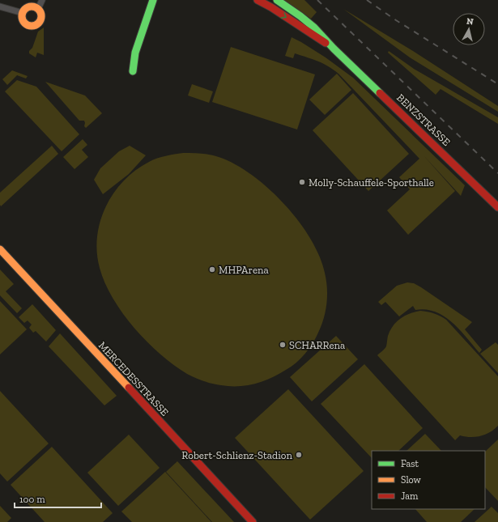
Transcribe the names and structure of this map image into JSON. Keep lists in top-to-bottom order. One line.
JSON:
{"streets":{"street":["BENZSTRASSE","MERCEDESSTRASSE"]},"places":["Molly-Schauffele-Sporthalle","MHPArena","SCHARRena","Robert-Schlienz-Stadion"],"legend":["Fast","Slow","Jam"],"scale_bar":"100 m","north":"top"}
